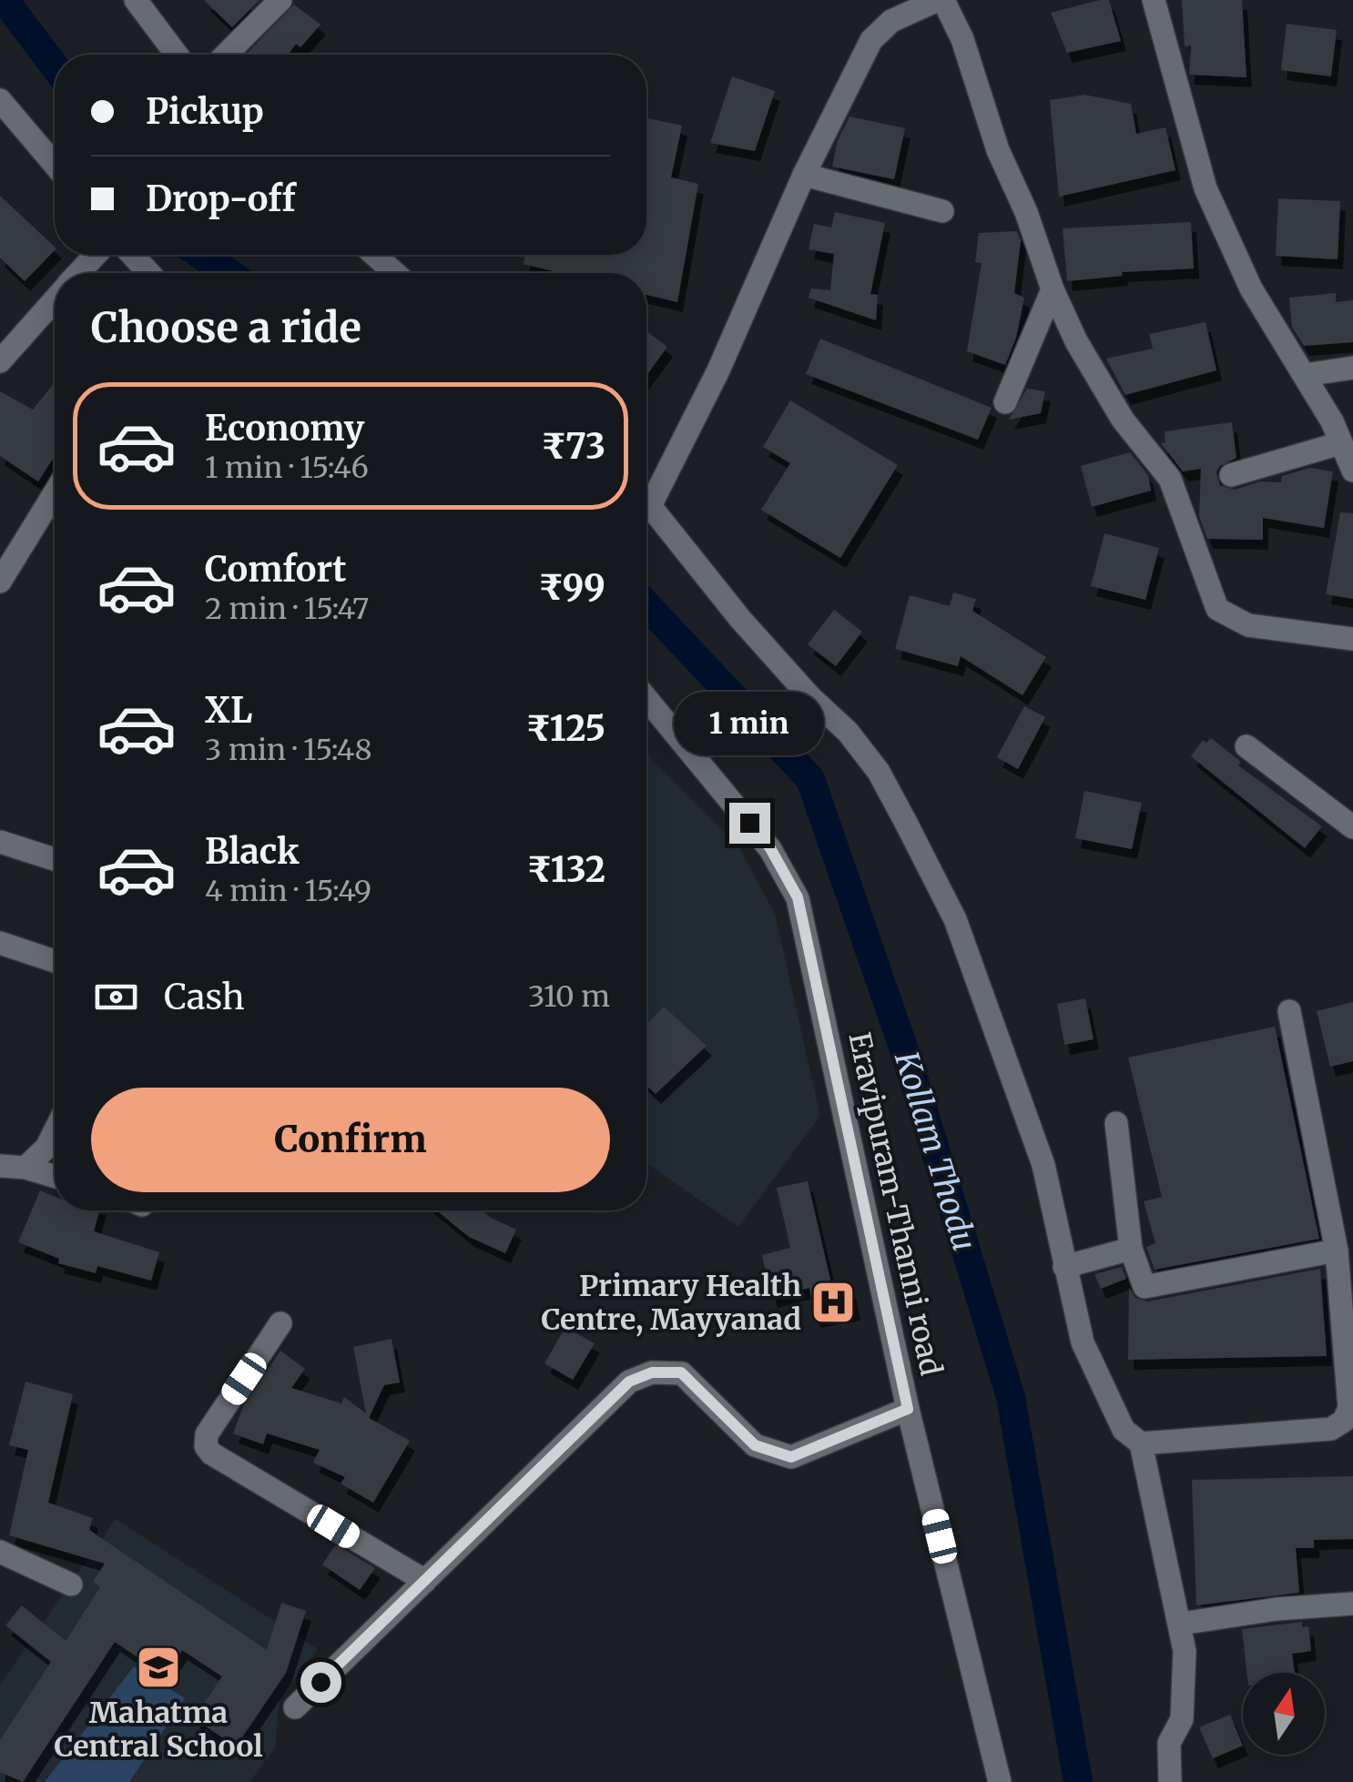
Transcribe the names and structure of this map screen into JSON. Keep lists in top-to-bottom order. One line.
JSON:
{"streets":{"street":["Eravipuram-Thanni road"]},"water":["Kollam Thodu"],"places":{"hospital":["Primary Health Centre, Mayyanad"],"school or university":["Mahatma Central School"]},"north":"top","page":{"banner":["Pickup","Drop-off"],"heading":"Choose a ride","list":[{"name":"Economy","note":"1 min · 15:46","value":"₹73"},{"name":"Comfort","note":"2 min · 15:47","value":"₹99"},{"name":"XL","note":"3 min · 15:48","value":"₹125"},{"name":"Black","note":"4 min · 15:49","value":"₹132"}],"bubble":"1 min","pay":["Cash","310 m"],"buttons":"Confirm"}}
